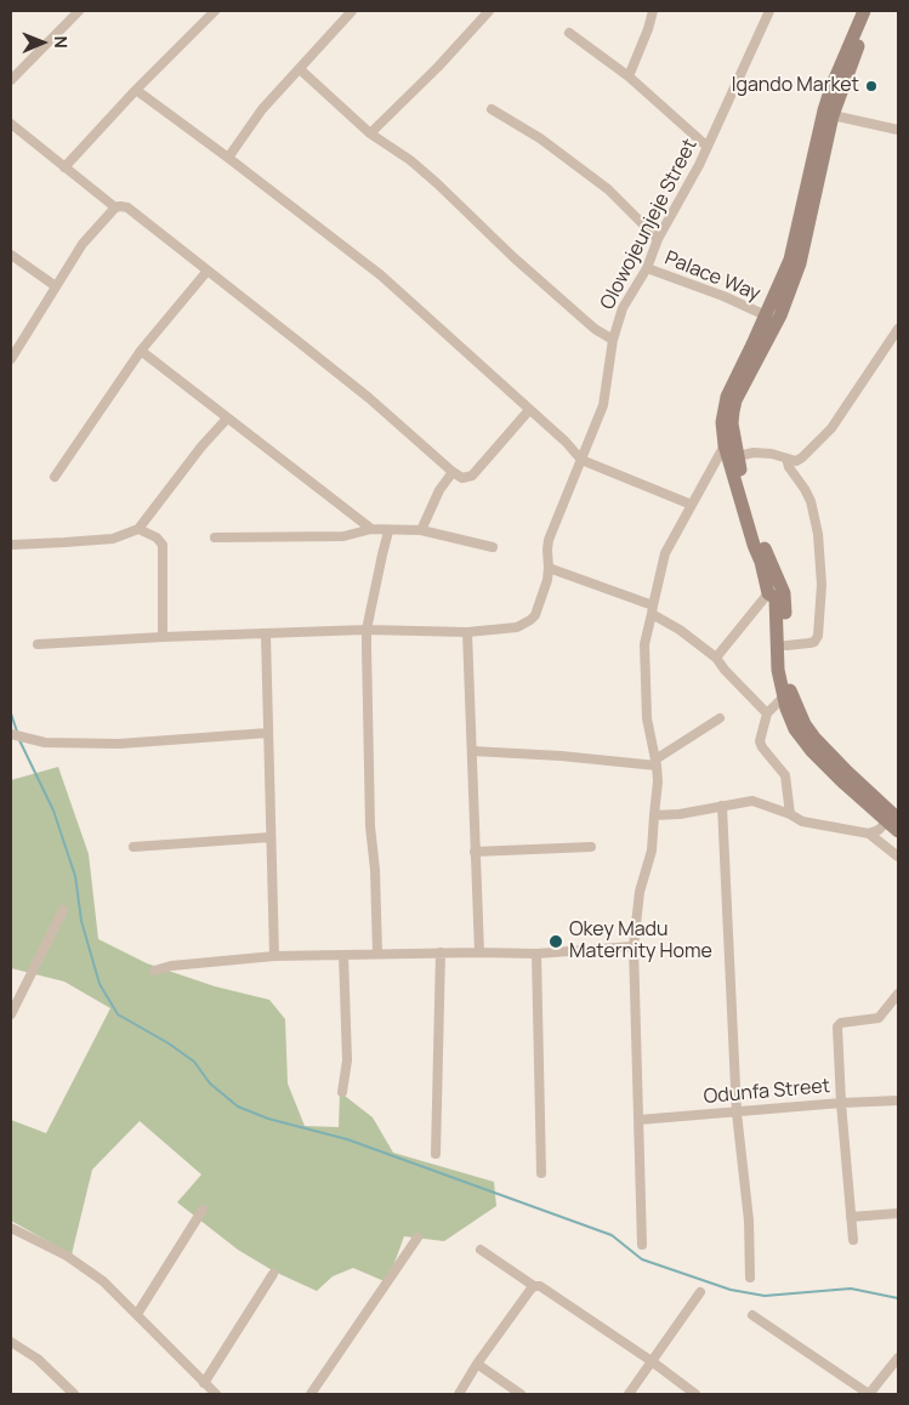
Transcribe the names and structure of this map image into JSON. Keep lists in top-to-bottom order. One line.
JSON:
{"streets":{"street":["Olowojeunjeje Street","Palace Way","Odunfa Street"]},"crossings":[["Olowojeunjeje Street","Palace Way"]],"places":["Igando Market","Okey Madu Maternity Home"],"north":"right"}
